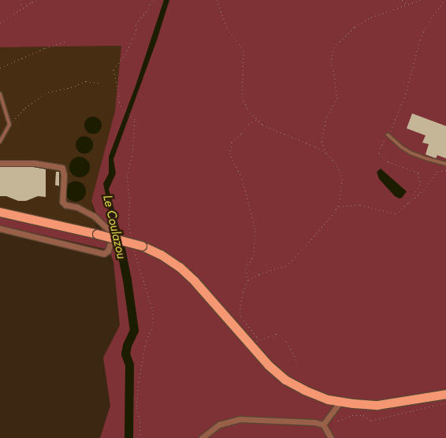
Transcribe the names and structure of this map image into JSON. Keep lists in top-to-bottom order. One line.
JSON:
{"water":["Le Coulazou"]}
